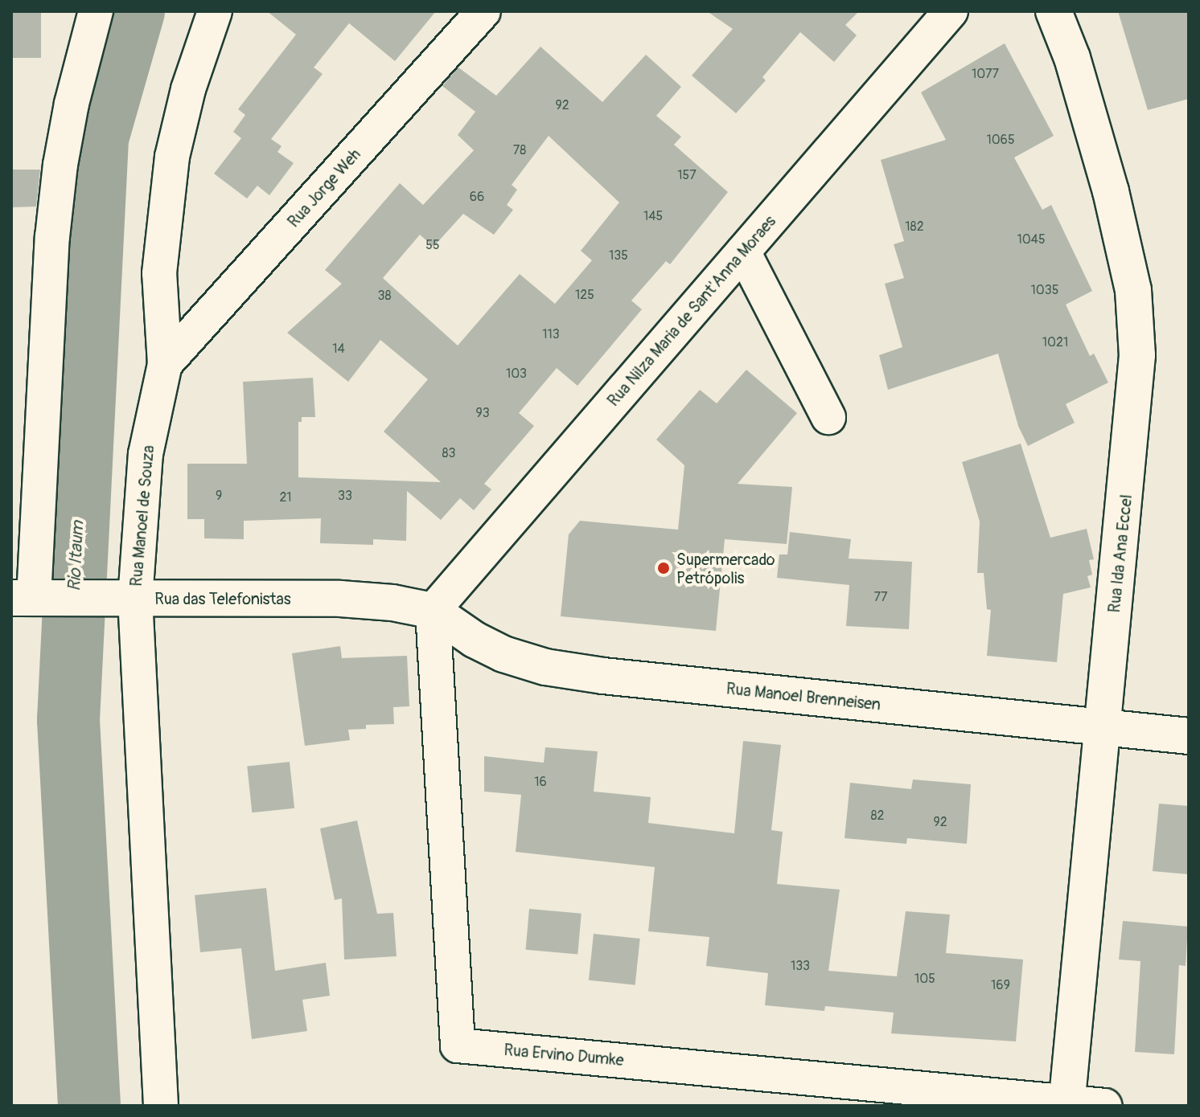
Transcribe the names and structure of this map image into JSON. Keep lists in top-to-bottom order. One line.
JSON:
{"streets":{"street":["Rua Jorge Weh","Rua Nilza Maria de Sant'Anna Moraes","Rua Manoel de Souza","Rua Ida Ana Eccel","Rua das Telefonistas","Rua Manoel Brenneisen","Rua Ervino Dumke"]},"crossings":[["Rua Jorge Weh","Rua Manoel de Souza"],["Rua Nilza Maria de Sant'Anna Moraes","Rua das Telefonistas"],["Rua Nilza Maria de Sant'Anna Moraes","Rua Manoel Brenneisen"],["Rua Nilza Maria de Sant'Anna Moraes","Rua Ervino Dumke"],["Rua Manoel de Souza","Rua das Telefonistas"],["Rua Ida Ana Eccel","Rua Manoel Brenneisen"],["Rua Ida Ana Eccel","Rua Ervino Dumke"],["Rua das Telefonistas","Rua Manoel Brenneisen"],["Rua das Telefonistas","Rua Ervino Dumke"],["Rua Manoel Brenneisen","Rua Ervino Dumke"]],"water":["Rio Itaum"],"places":["Supermercado Petrópolis"],"house_numbers":["1077","92","1065","78","157","66","145","182","1045","55","135","1035","125","38","113","1021","14","103","93","83","9","33","21","77","16","82","92","133","105","169"]}
